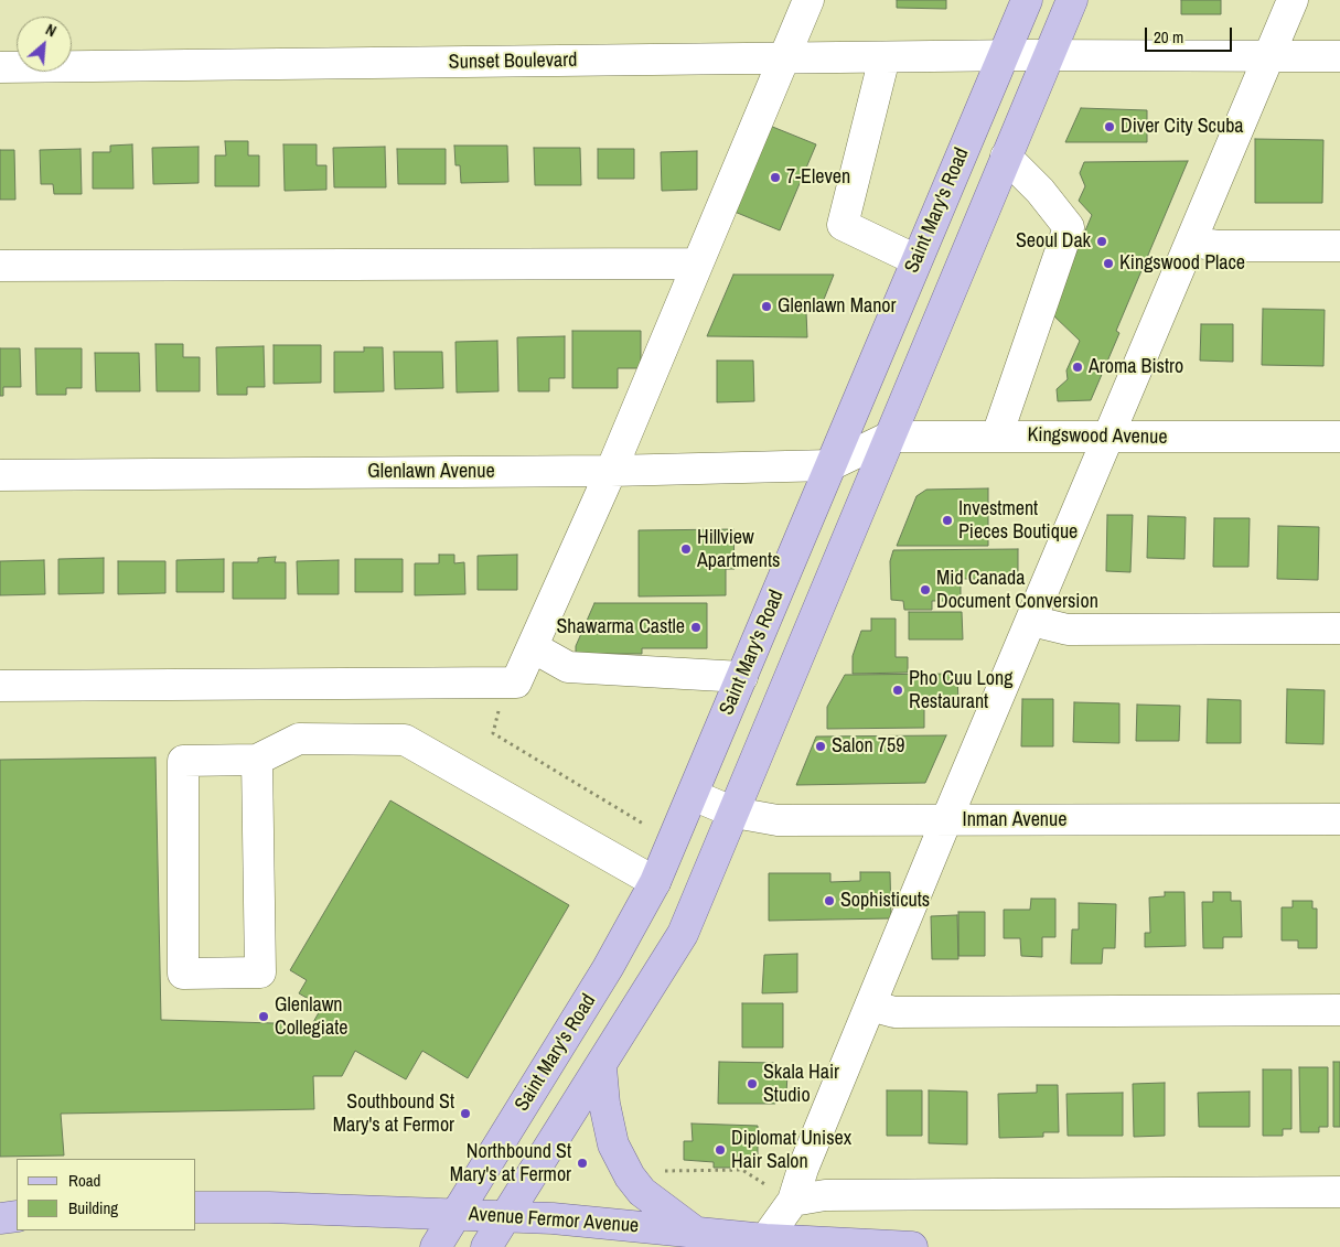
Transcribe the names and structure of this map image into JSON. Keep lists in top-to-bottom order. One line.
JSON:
{"streets":{"main road":["Saint Mary's Road","Avenue Fermor Avenue"],"street":["Sunset Boulevard","Kingswood Avenue","Glenlawn Avenue","Inman Avenue"]},"crossings":[["Sunset Boulevard","Saint Mary's Road"],["Saint Mary's Road","Kingswood Avenue"],["Saint Mary's Road","Glenlawn Avenue"],["Saint Mary's Road","Inman Avenue"],["Saint Mary's Road","Avenue Fermor Avenue"],["Kingswood Avenue","Glenlawn Avenue"]],"places":["Diver City Scuba","7-Eleven","Seoul Dak","Kingswood Place","Glenlawn Manor","Aroma Bistro","Investment Pieces Boutique","Hillview Apartments","Mid Canada Document Conversion","Shawarma Castle","Pho Cuu Long Restaurant","Salon 759","Sophisticuts","Glenlawn Collegiate","Skala Hair Studio","Southbound St Mary's at Fermor","Diplomat Unisex Hair Salon","Northbound St Mary's at Fermor"],"legend":["Road","Building"],"scale_bar":"20 m","north":"top right"}
